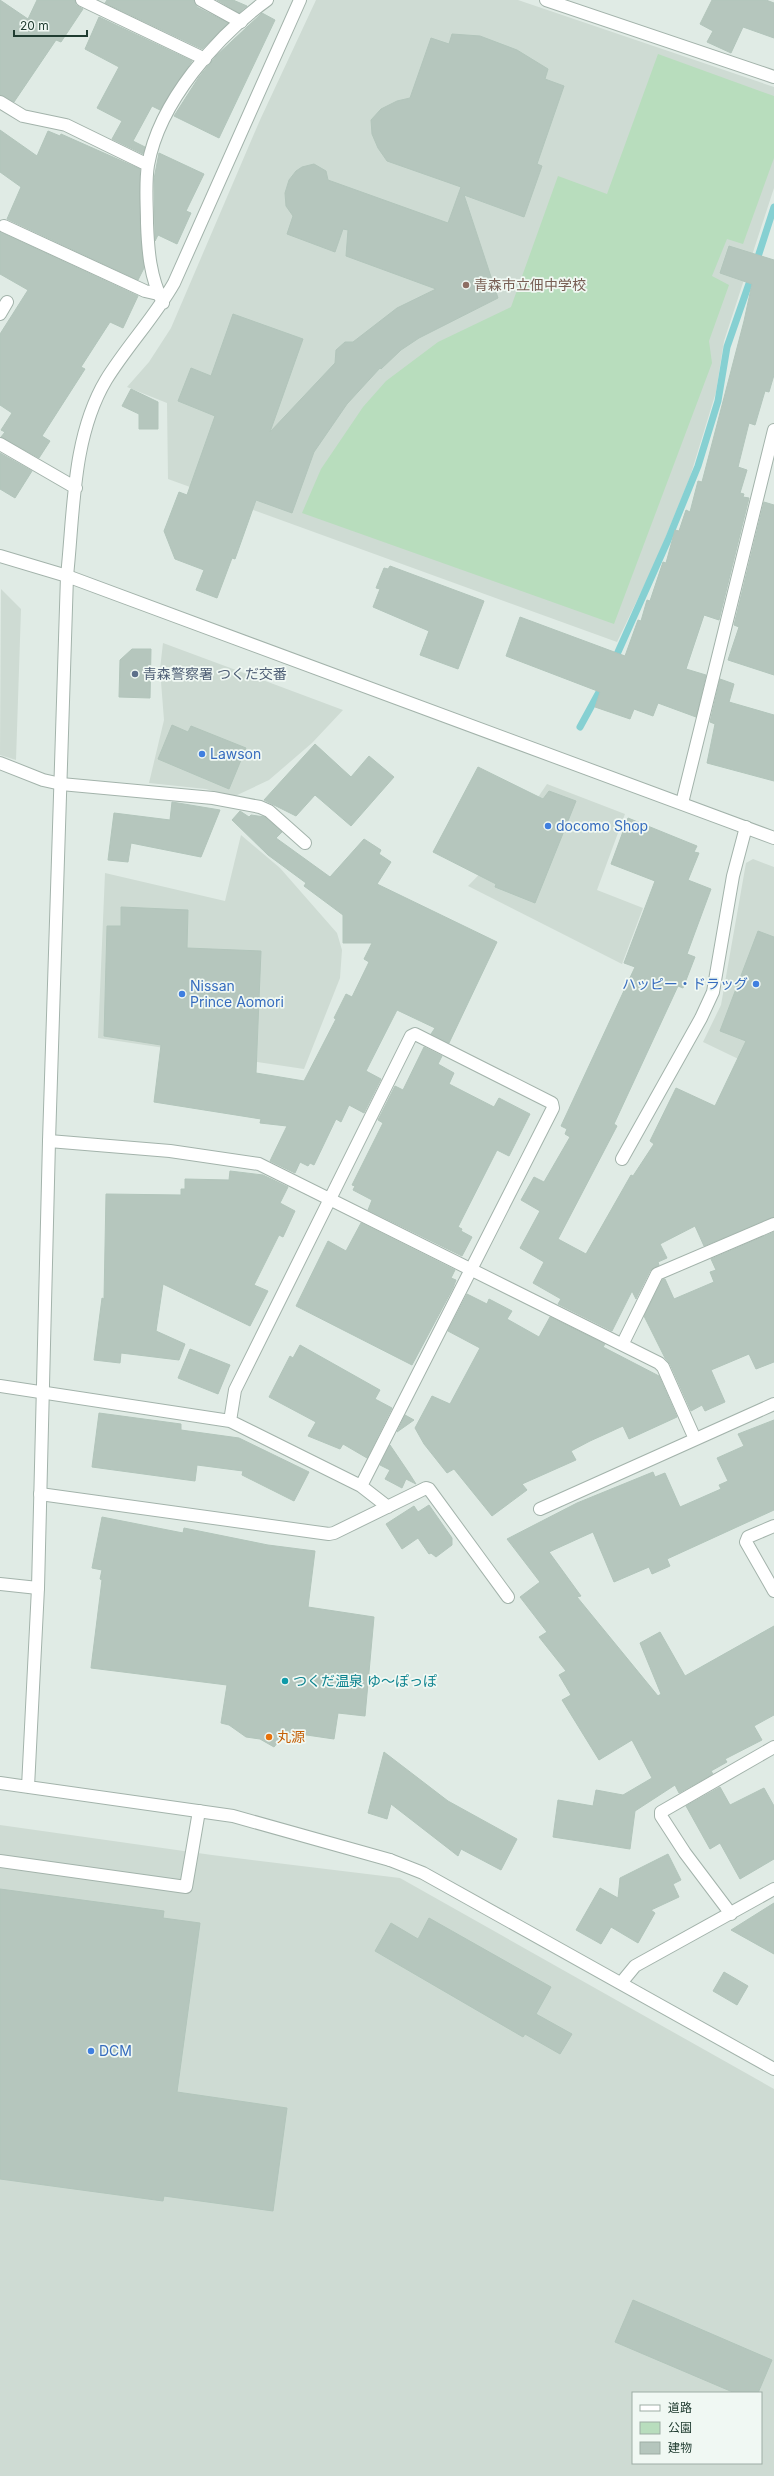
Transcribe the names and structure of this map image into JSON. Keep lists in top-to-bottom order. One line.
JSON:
{"places":["青森市立佃中学校","青森警察署 つくだ交番","Lawson","docomo Shop","ハッピー・ドラッグ","Nissan Prince Aomori","つくだ温泉 ゆ～ぽっぽ","丸源","DCM"],"legend":["道路","公園","建物"],"scale_bar":"20 m"}
